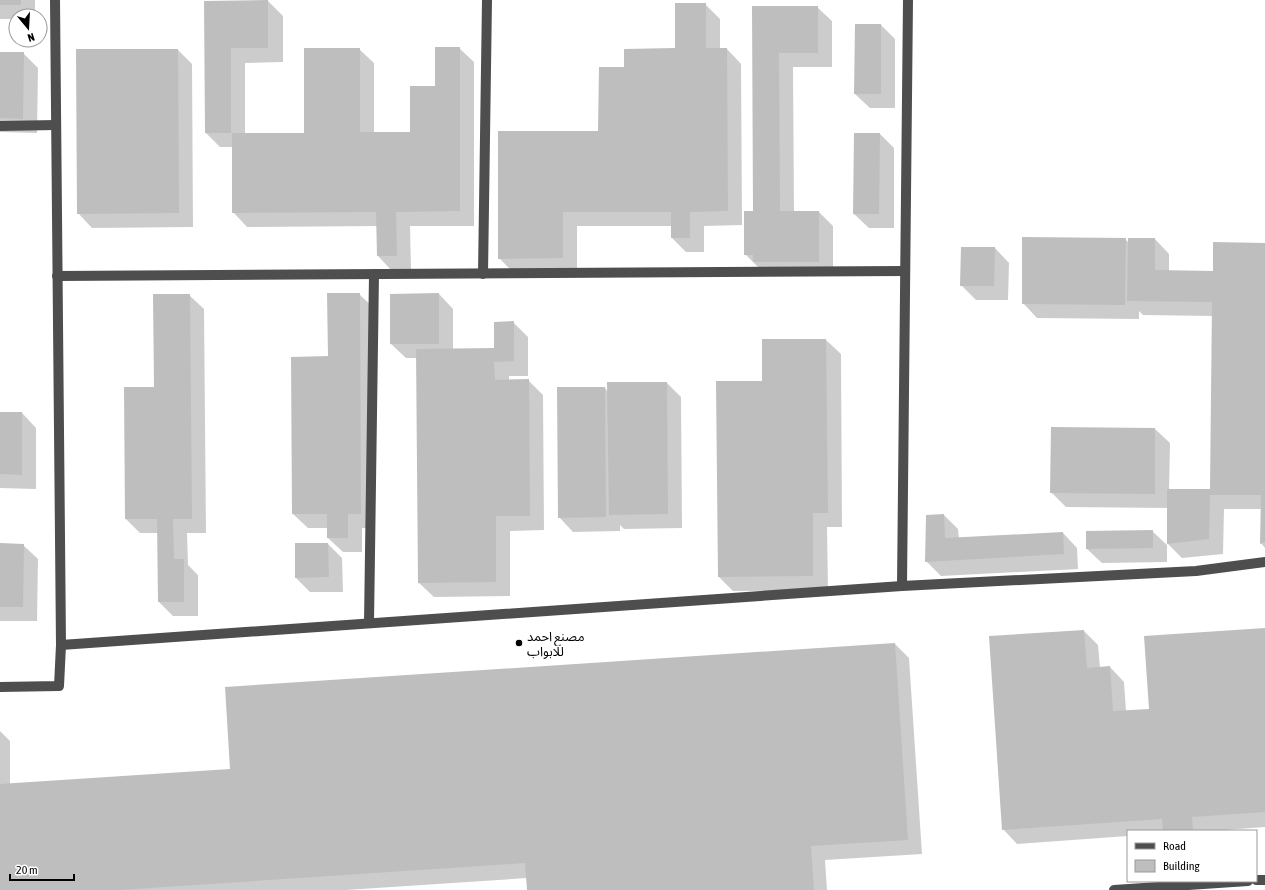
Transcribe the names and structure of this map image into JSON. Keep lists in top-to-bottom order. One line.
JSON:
{"places":["مصنع احمد للابواب"],"legend":["Road","Building"],"scale_bar":"20 m","north":"bottom"}
